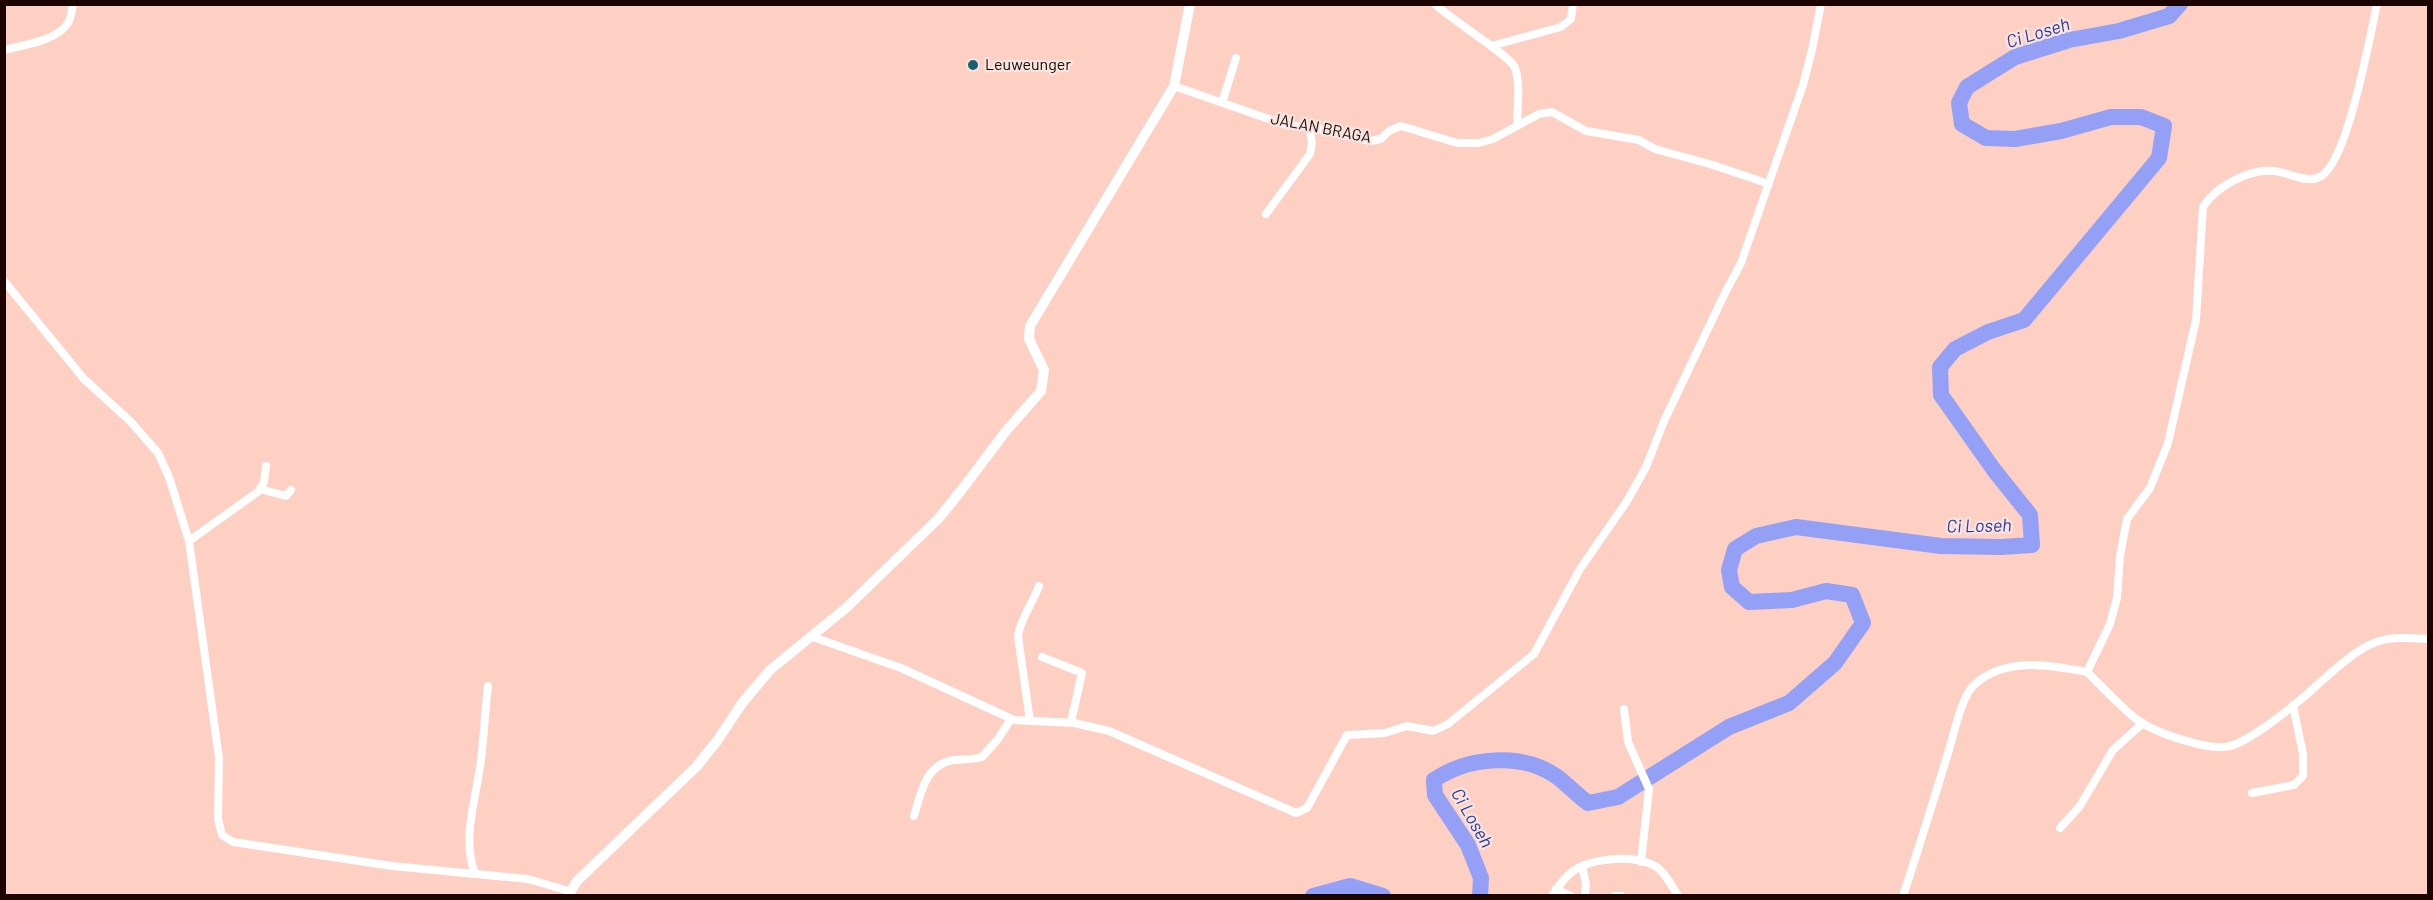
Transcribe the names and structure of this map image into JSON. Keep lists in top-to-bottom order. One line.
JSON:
{"streets":{"street":["JALAN BRAGA"]},"water":["Ci Loseh"],"places":["Leuweunger"]}
